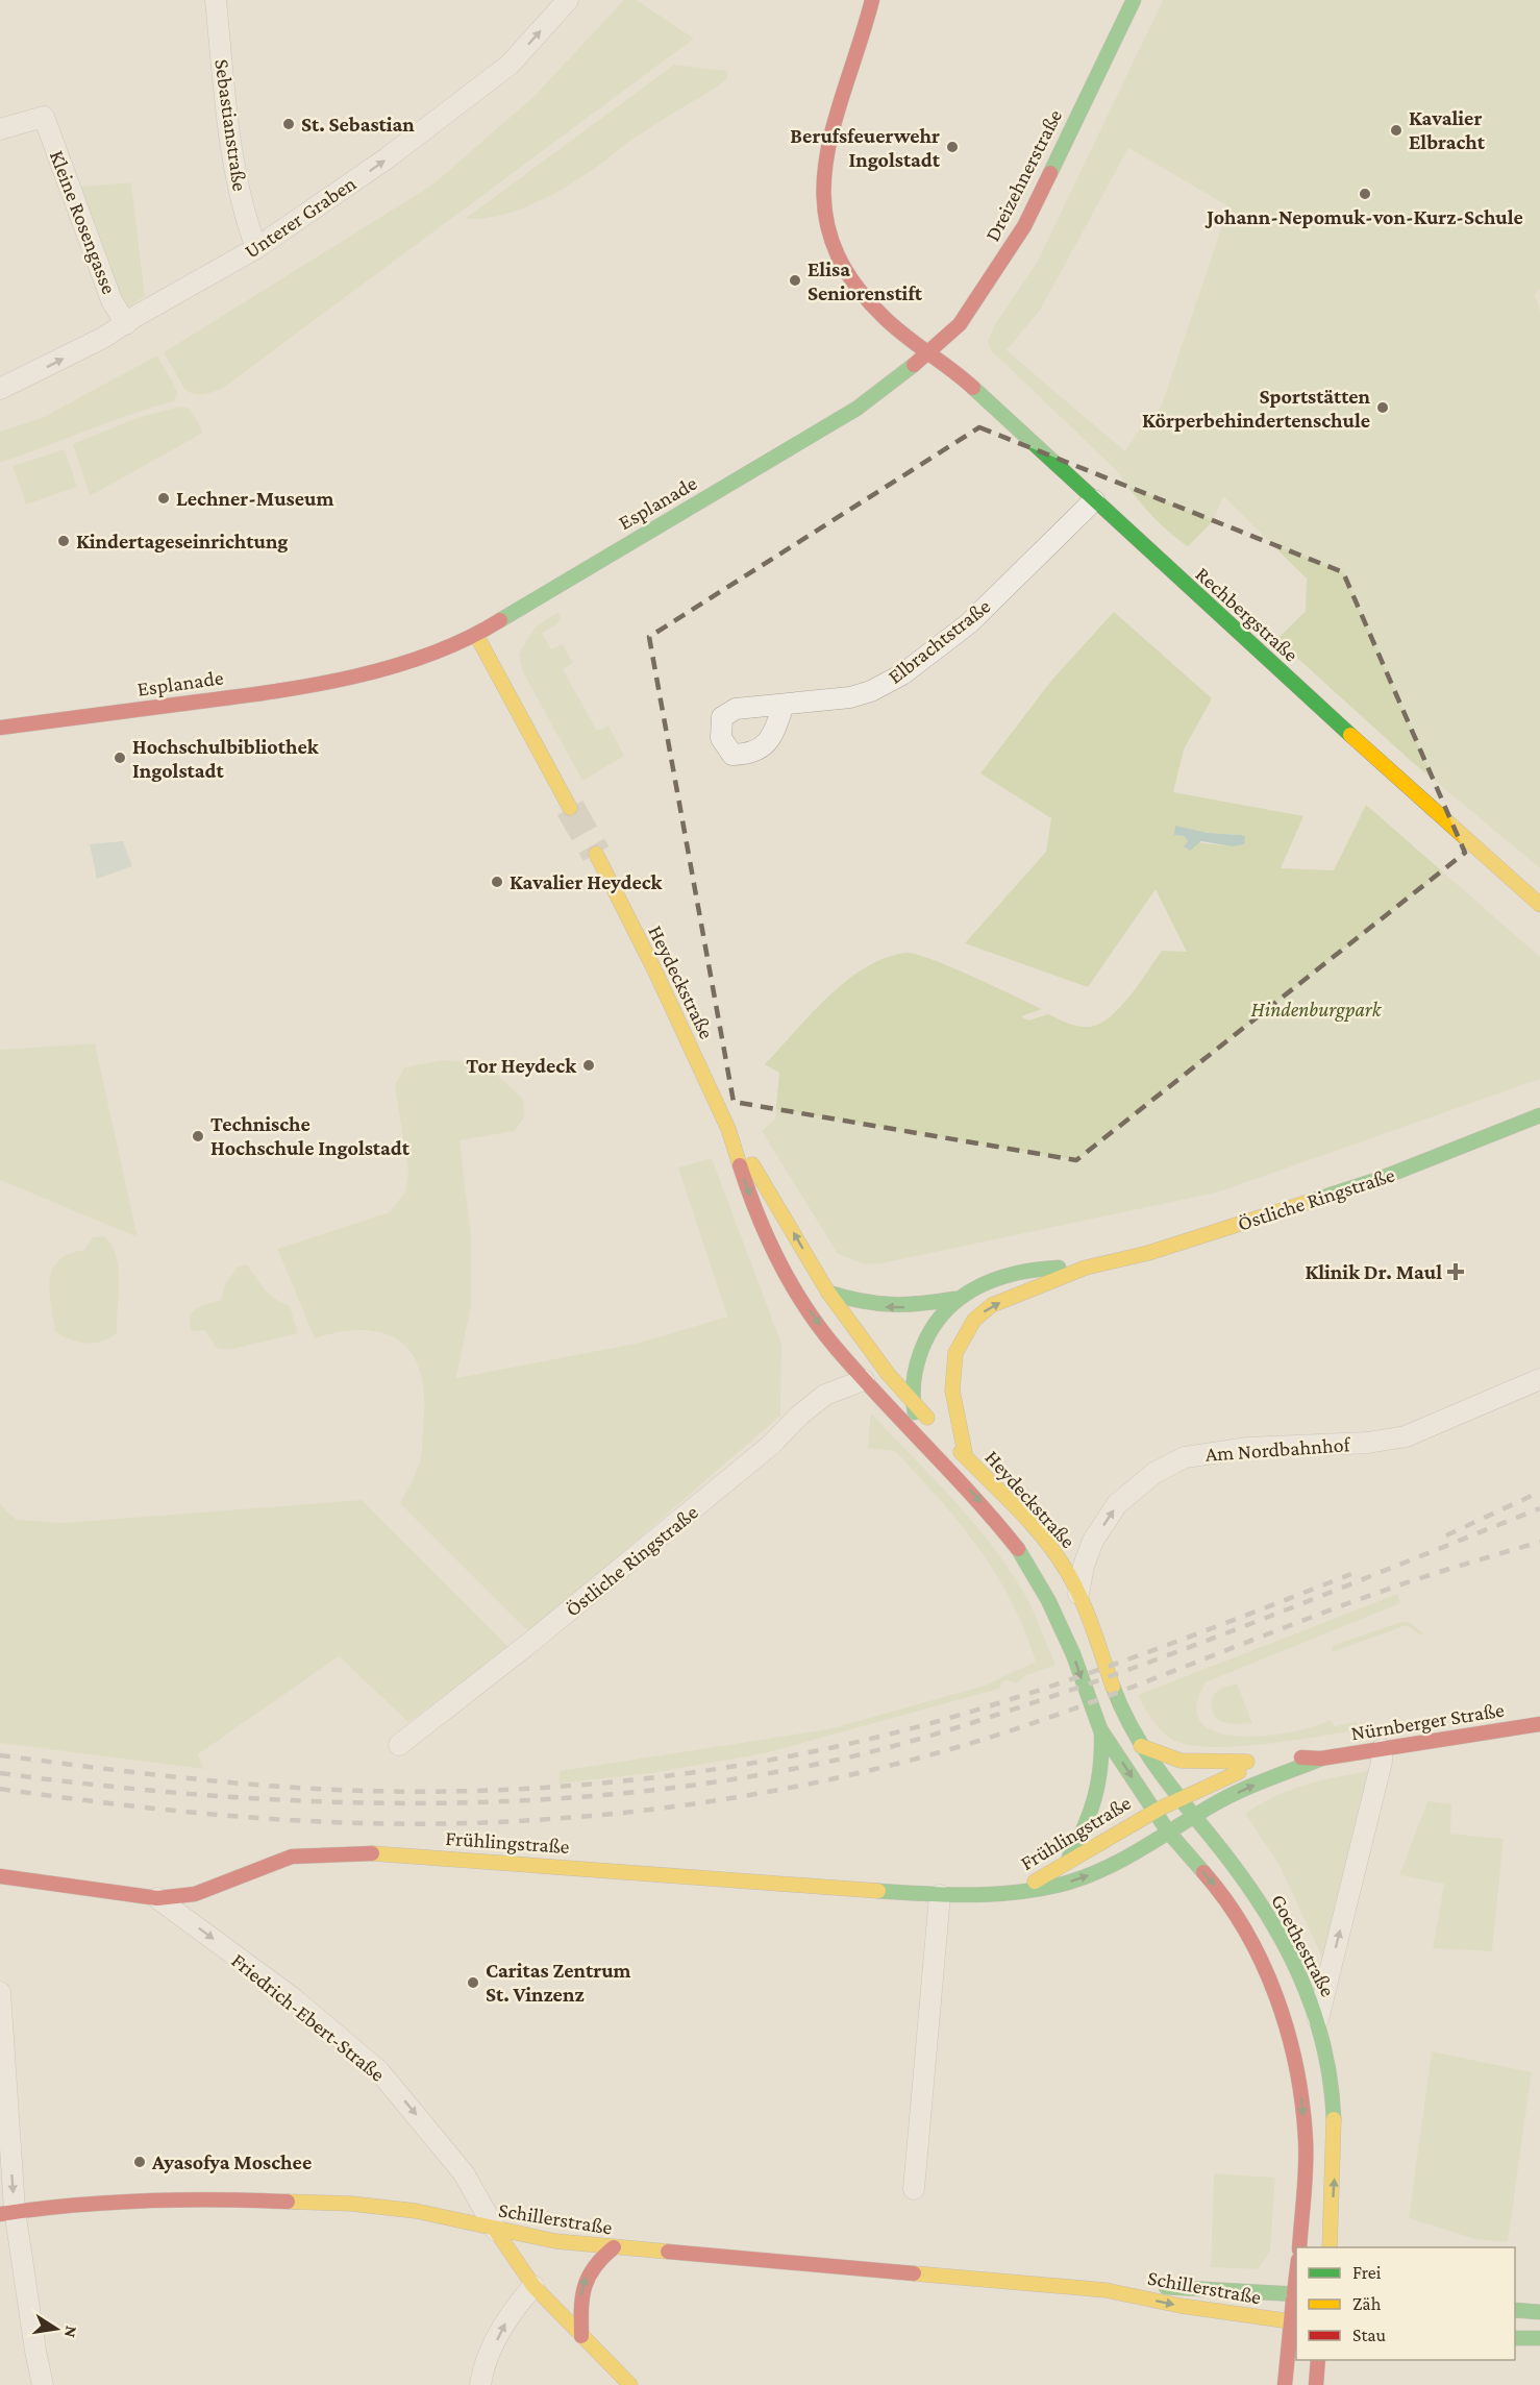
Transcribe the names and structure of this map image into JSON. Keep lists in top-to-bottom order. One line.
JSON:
{"streets":{"street":["Sebastianstraße","Dreizehnerstraße","Unterer Graben","Kleine Rosengasse","Esplanade","Rechbergstraße","Elbrachtstraße","Heydeckstraße","Östliche Ringstraße","Am Nordbahnhof","Nürnberger Straße","Frühlingstraße","Goethestraße","Friedrich-Ebert-Straße","Schillerstraße"]},"crossings":[["Sebastianstraße","Unterer Graben"],["Dreizehnerstraße","Esplanade"],["Dreizehnerstraße","Rechbergstraße"],["Unterer Graben","Kleine Rosengasse"],["Esplanade","Rechbergstraße"],["Rechbergstraße","Elbrachtstraße"],["Heydeckstraße","Östliche Ringstraße"],["Heydeckstraße","Am Nordbahnhof"],["Heydeckstraße","Nürnberger Straße"],["Heydeckstraße","Frühlingstraße"],["Heydeckstraße","Goethestraße"],["Nürnberger Straße","Frühlingstraße"],["Nürnberger Straße","Goethestraße"],["Frühlingstraße","Goethestraße"],["Frühlingstraße","Friedrich-Ebert-Straße"],["Friedrich-Ebert-Straße","Schillerstraße"]],"one_way":["Unterer Graben","Am Nordbahnhof","Friedrich-Ebert-Straße"],"parks":["Hindenburgpark"],"places":{"other":["St. Sebastian","Kavalier Elbracht","Berufsfeuerwehr Ingolstadt","Johann-Nepomuk-von-Kurz-Schule","Elisa Seniorenstift","Sportstätten Körperbehindertenschule","Lechner-Museum","Kindertageseinrichtung","Hochschulbibliothek Ingolstadt","Kavalier Heydeck","Tor Heydeck","Technische Hochschule Ingolstadt","Caritas Zentrum St. Vinzenz","Ayasofya Moschee"],"health":["Klinik Dr. Maul"]},"legend":["Frei","Zäh","Stau"],"north":"right"}
